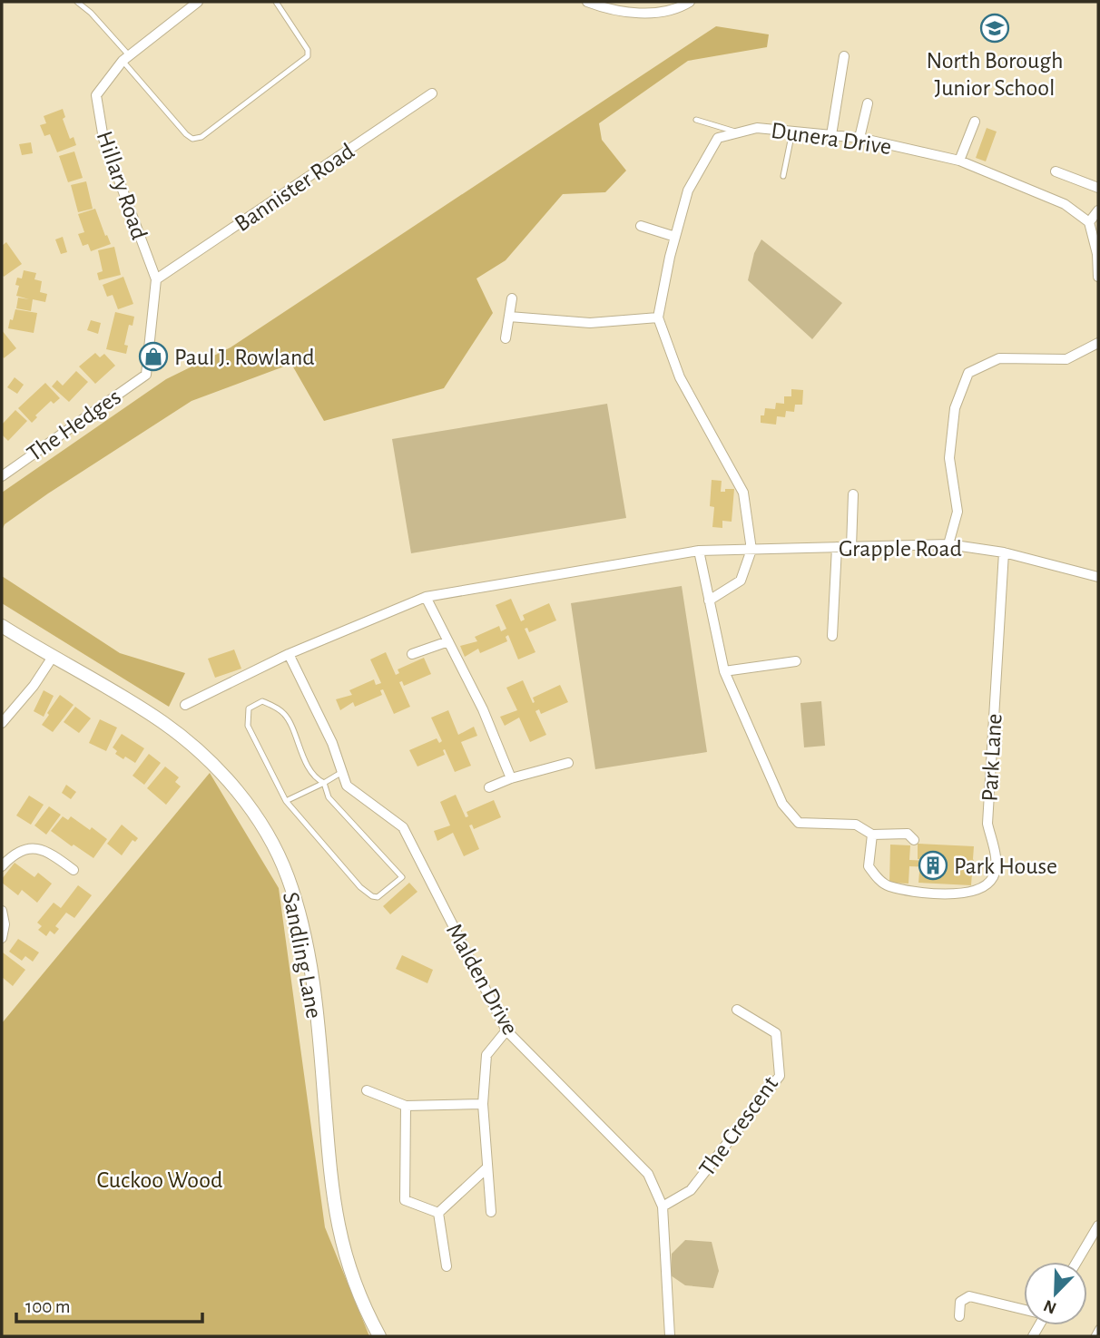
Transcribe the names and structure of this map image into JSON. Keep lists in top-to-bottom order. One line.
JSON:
{"streets":{"street":["Dunera Drive","Hillary Road","Bannister Road","The Hedges","Grapple Road","Park Lane","Sandling Lane","Malden Drive","The Crescent"]},"crossings":[["Hillary Road","Bannister Road"],["Hillary Road","The Hedges"],["Grapple Road","Park Lane"],["Grapple Road","Malden Drive"],["Malden Drive","The Crescent"]],"parks":["Cuckoo Wood"],"places":{"school or university":["North Borough Junior School"],"shop":["Paul J. Rowland"],"building":["Park House"]},"scale_bar":"100 m","north":"bottom left"}
